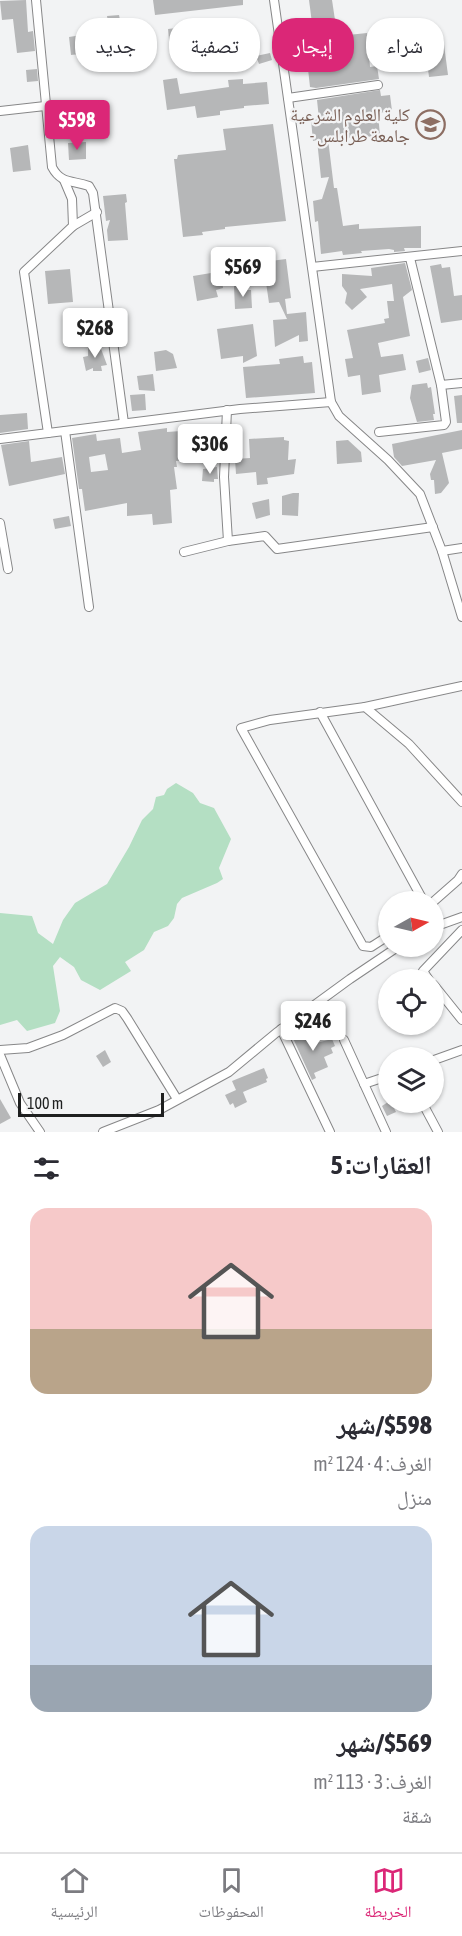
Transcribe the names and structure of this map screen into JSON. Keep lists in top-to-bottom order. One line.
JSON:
{"places":{"school or university":["كلية العلوم الشرعية - جامعة طرابلس"]},"scale_bar":"100 m","north":"right","page":{"chip":["شراء","إيجار","تصفية","جديد"],"price":["$598","$569","$268","$306","$246"],"scale":"100 m","heading":"العقارات: 5","list":[{"name":"$598/شهر","note":"الغرف: 4 · 124 m² · منزل"},{"name":"$569/شهر","note":"الغرف: 3 · 113 m² · شقة"}],"tabs":["الخريطة","المحفوظات","الرئيسية"]}}
